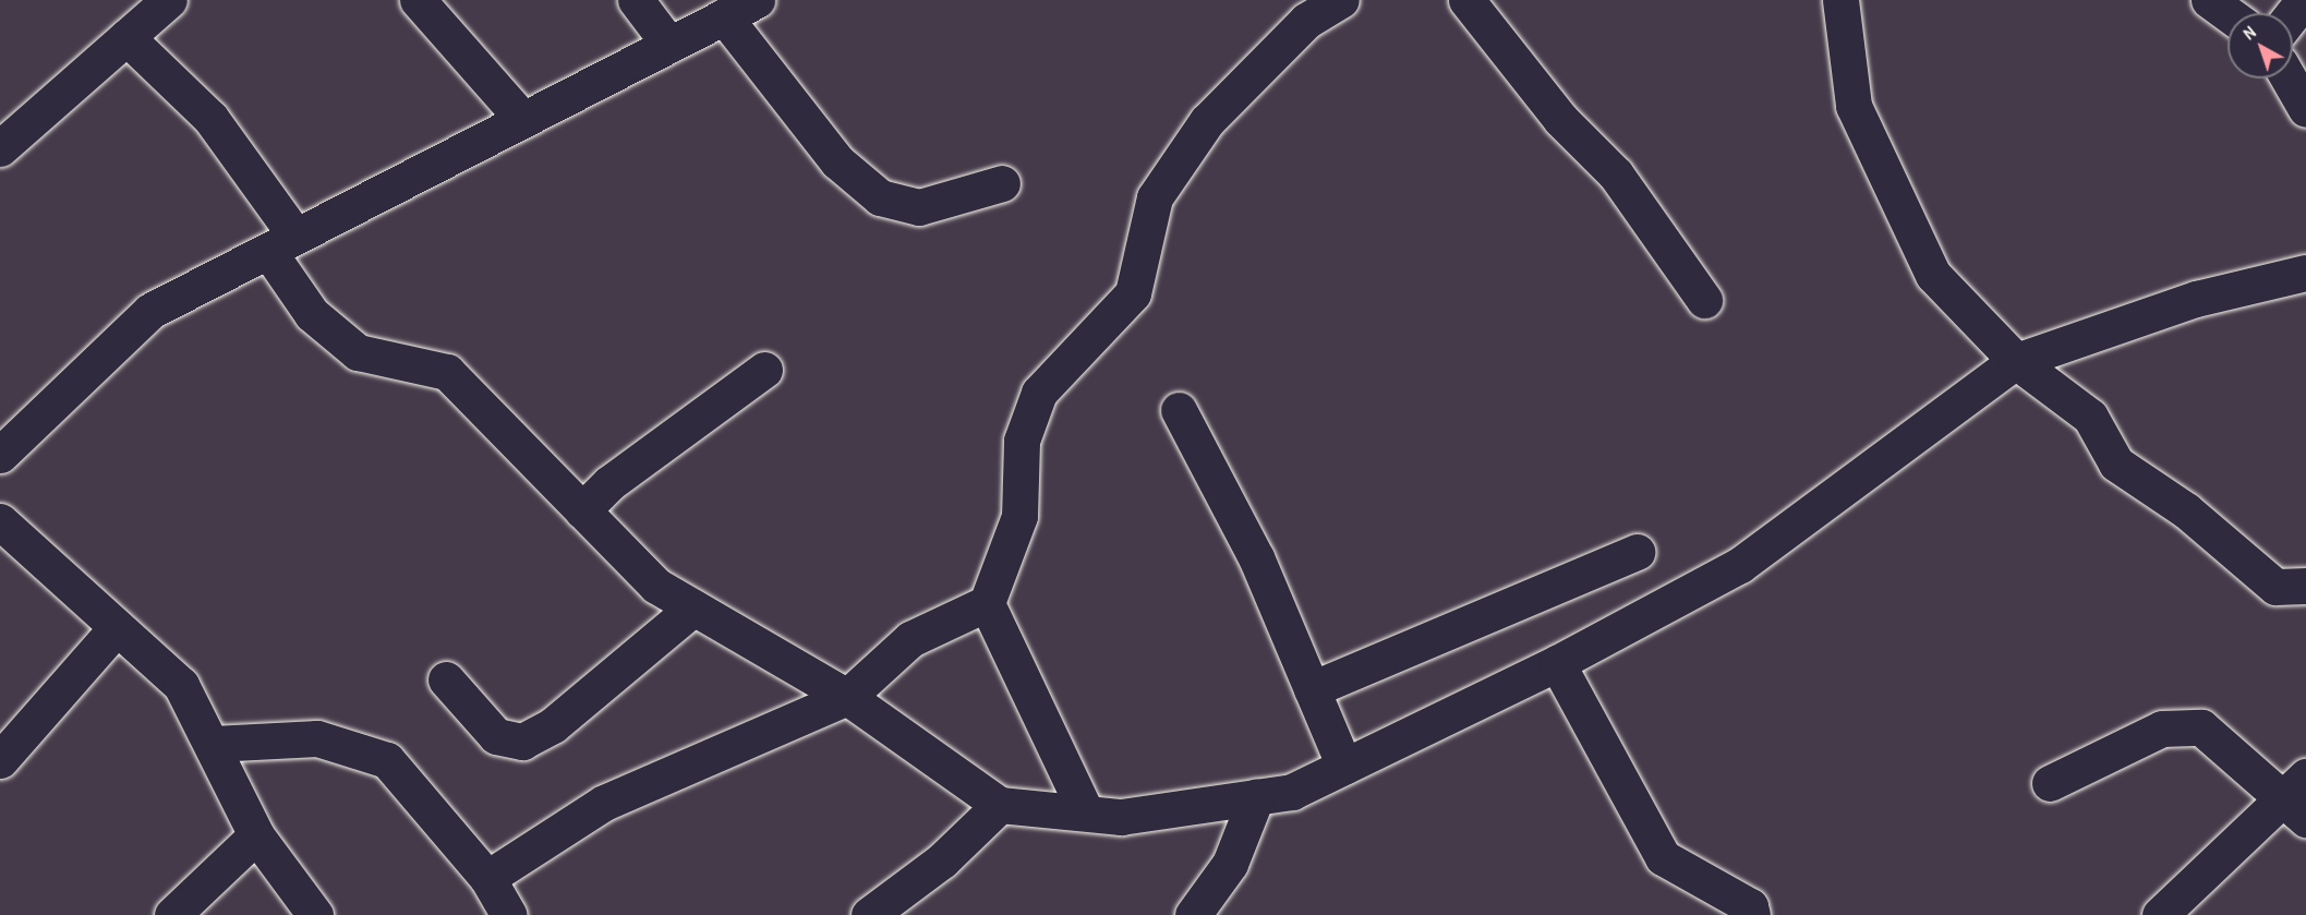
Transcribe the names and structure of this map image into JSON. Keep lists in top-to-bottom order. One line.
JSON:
{"north":"top left"}
